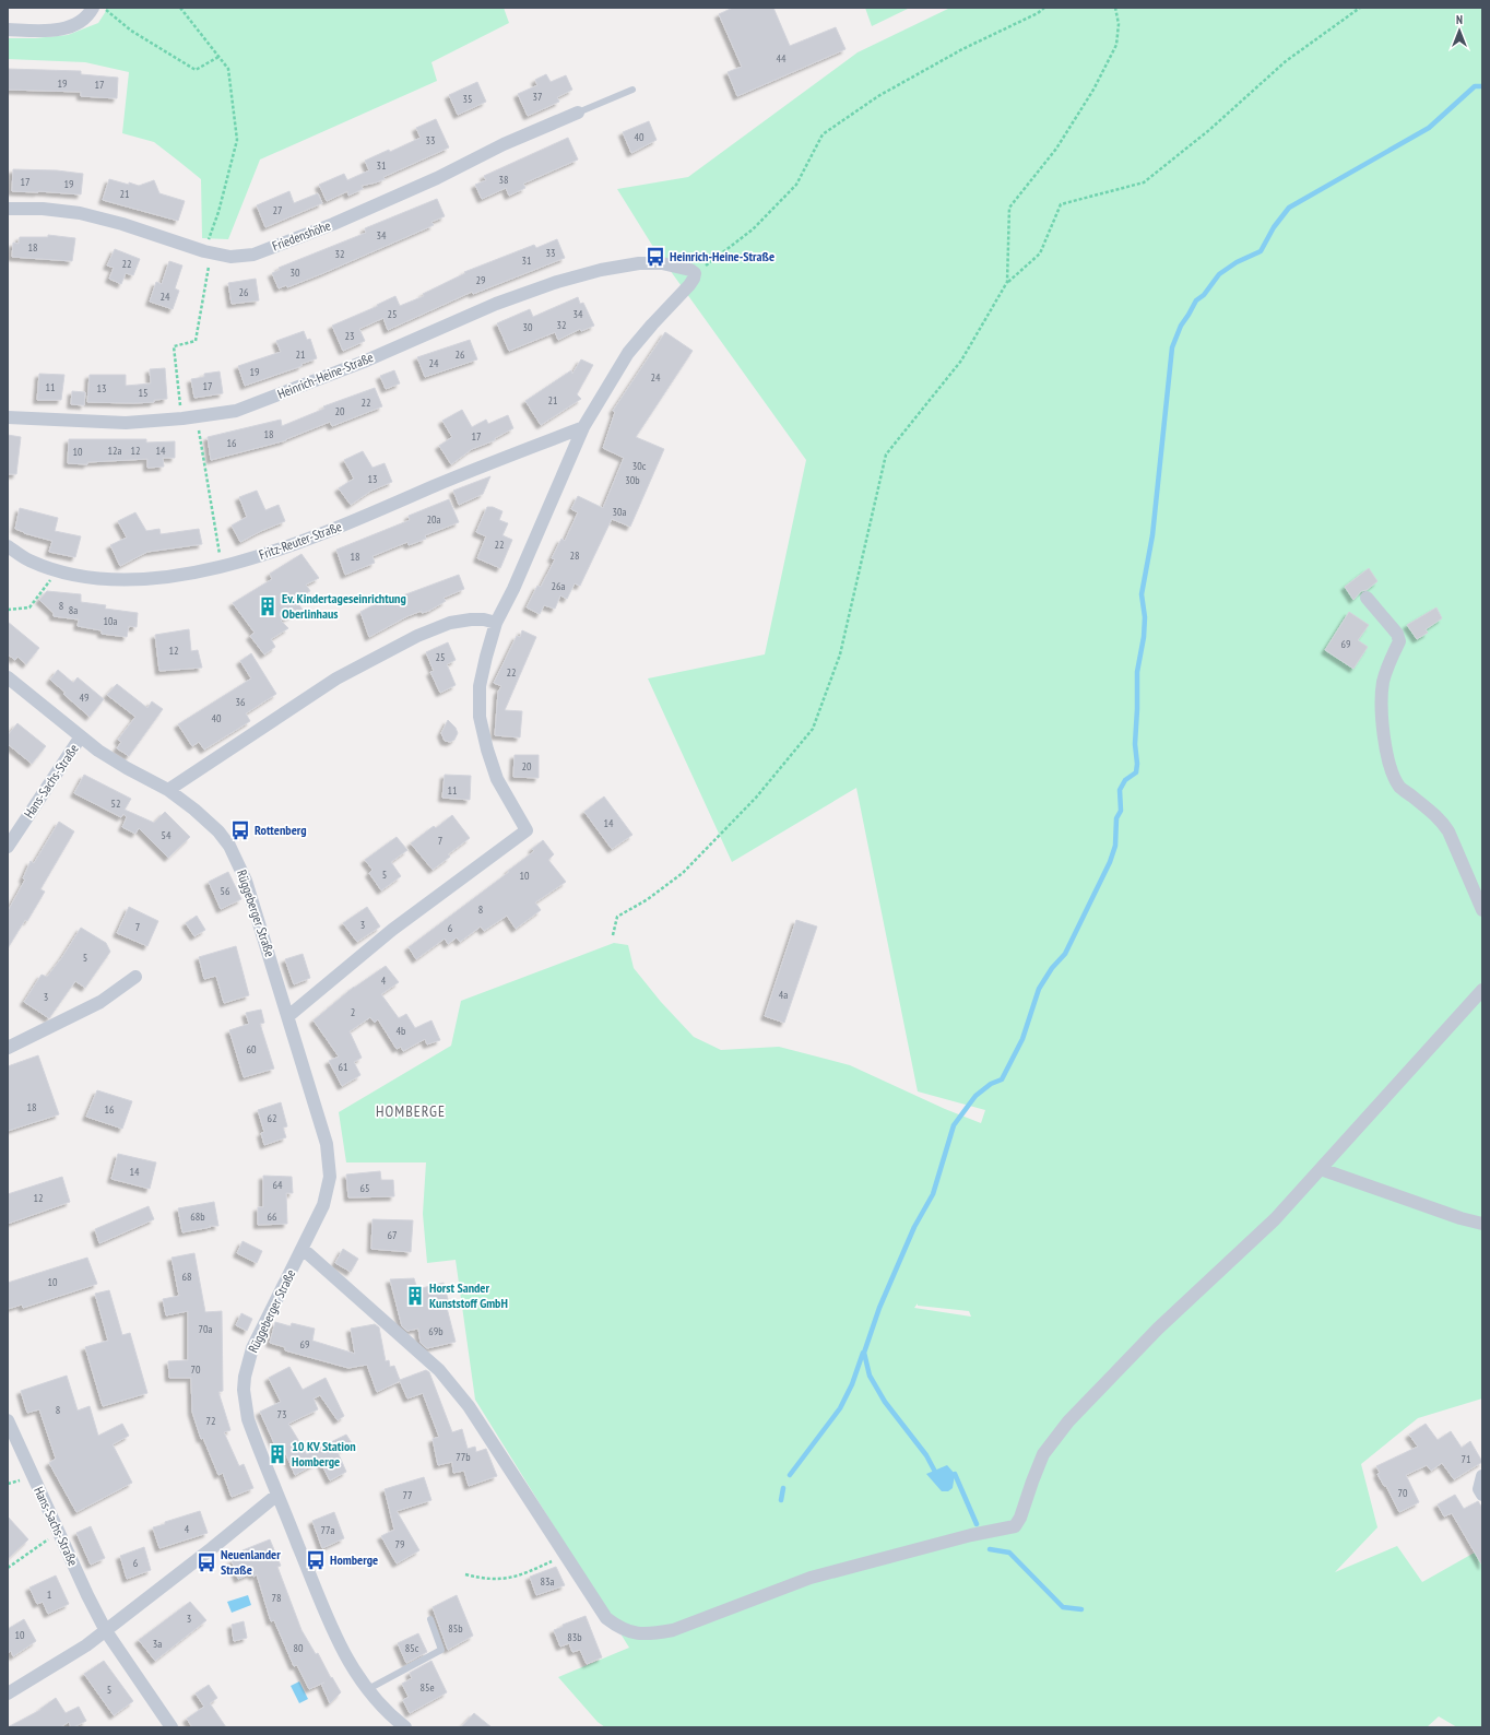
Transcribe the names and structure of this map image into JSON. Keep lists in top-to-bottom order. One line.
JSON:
{"streets":{"street":["Friedenshöhe","Heinrich-Heine-Straße","Fritz-Reuter-Straße","Hans-Sachs-Straße","Rüggeberger Straße"]},"crossings":[["Hans-Sachs-Straße","Rüggeberger Straße"]],"districts":["HOMBERGE"],"places":{"bus stop":["Heinrich-Heine-Straße","Rottenberg","Homberge","Neuenlander Straße"],"building":["Ev. Kindertageseinrichtung Oberlinhaus","Horst Sander Kunststoff GmbH","10 KV Station Homberge"]},"house_numbers":["44","19","17","37","35","40","33","31","38","17","19","21","27","34","18","33","32","31","22","30","29","26","24","25","34","32","30","23","21","26","24","19","24","17","11","13","15","21","22","20","18","17","16","12a","12","14","10","30c","13","30b","30a","20a","22","28","18","26a","8","8a","10a","69","12","25","22","49","36","40","20","11","52","14","54","7","5","10","56","8","3","7","6","5","4","4a","3","2","4b","60","61","18","16","62","14","64","65","12","68b","66","67","68","10","70a","69b","69","70","8","73","72","77b","71","70","77","4","77a","79","6","83a","1","78","3","85b","10","83b","3a","80","85c","85e","5"],"north":"top"}
